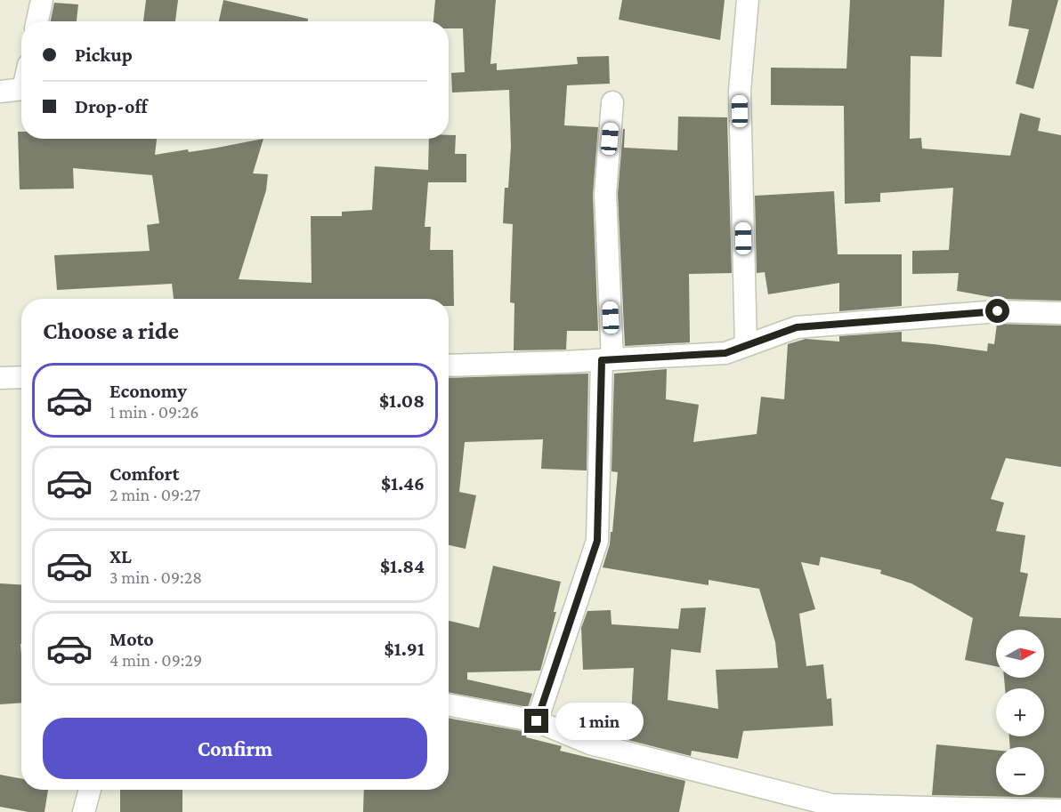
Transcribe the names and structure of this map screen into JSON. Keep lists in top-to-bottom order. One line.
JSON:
{"north":"right","page":{"banner":["Pickup","Drop-off"],"heading":"Choose a ride","list":[{"name":"Economy","note":"1 min · 09:26","value":"$1.08"},{"name":"Comfort","note":"2 min · 09:27","value":"$1.46"},{"name":"XL","note":"3 min · 09:28","value":"$1.84"},{"name":"Moto","note":"4 min · 09:29","value":"$1.91"}],"map_buttons":["+","−"],"bubble":"1 min","buttons":"Confirm"}}
